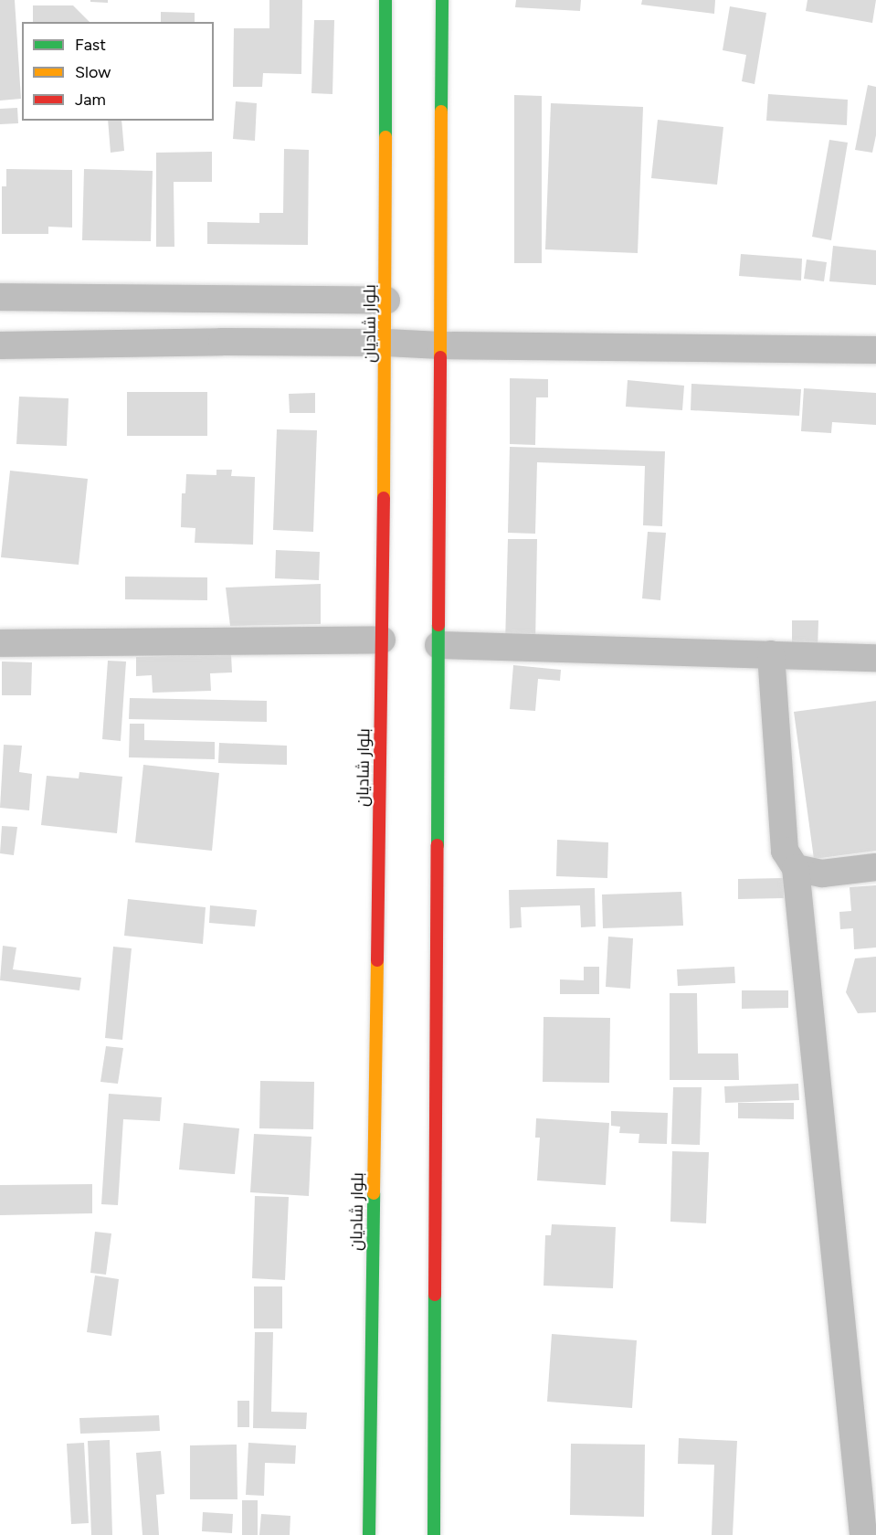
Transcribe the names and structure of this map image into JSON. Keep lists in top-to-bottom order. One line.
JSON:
{"streets":{"main road":["بلوار شادیان"]},"legend":["Fast","Slow","Jam"]}
